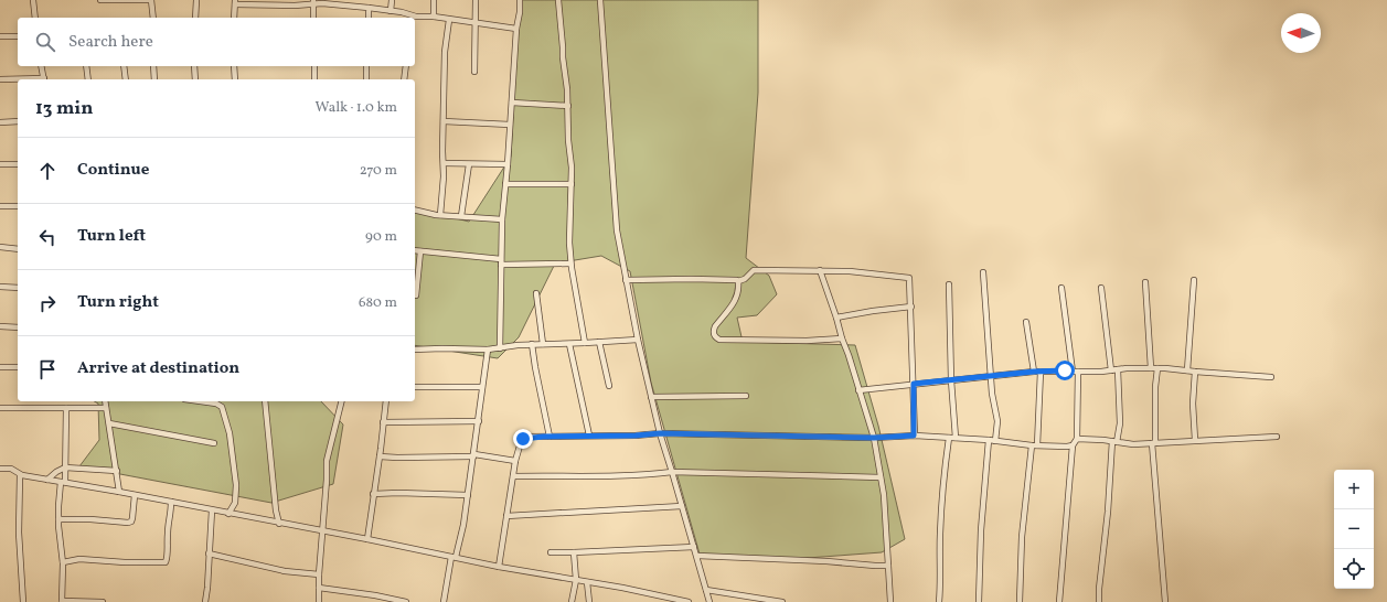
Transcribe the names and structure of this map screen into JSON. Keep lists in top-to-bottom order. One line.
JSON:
{"north":"left","page":{"search":"Search here","heading":["13 min","Walk · 1.0 km"],"list":[["Continue","270 m"],["Turn left","90 m"],["Turn right","680 m"],"Arrive at destination"],"map_buttons":["+","−"]}}
